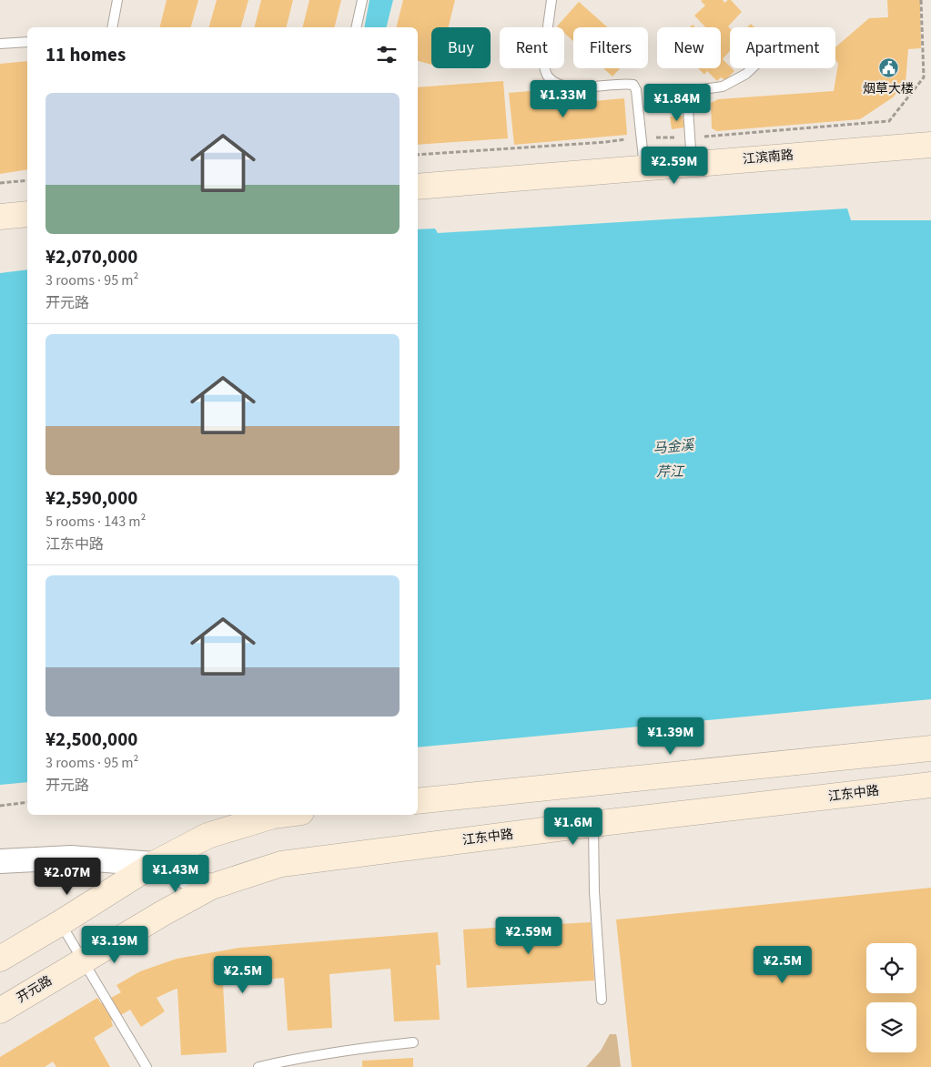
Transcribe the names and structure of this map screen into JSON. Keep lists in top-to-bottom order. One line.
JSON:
{"streets":{"main road":["江滨南路","江东中路","开元路"]},"crossings":[["江东中路","开元路"]],"water":["马金溪","芹江"],"places":{"public building":["烟草大楼"]},"page":{"chip":["Buy","Rent","Filters","New","Apartment"],"heading":"11 homes","price":["¥1.33M","¥1.84M","¥2.59M","¥1.39M","¥1.6M","¥1.43M","¥2.07M","¥2.59M","¥3.19M","¥2.5M","¥2.5M"],"list":[{"name":"¥2,070,000","note":"3 rooms · 95 m² · 开元路"},{"name":"¥2,590,000","note":"5 rooms · 143 m² · 江东中路"},{"name":"¥2,500,000","note":"3 rooms · 95 m² · 开元路"}]}}
